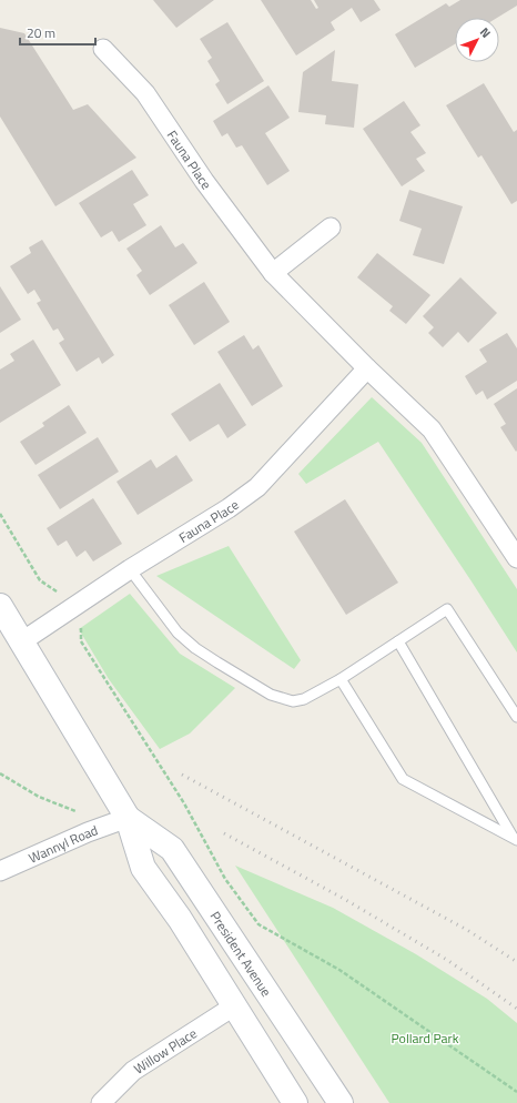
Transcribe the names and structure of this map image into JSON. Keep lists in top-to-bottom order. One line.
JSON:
{"streets":{"main road":["President Avenue"],"street":["Fauna Place","Wannyl Road","Willow Place"]},"crossings":[["Fauna Place","President Avenue"],["Wannyl Road","President Avenue"],["President Avenue","Willow Place"]],"parks":["Pollard Park"],"scale_bar":"20 m","north":"top right"}
